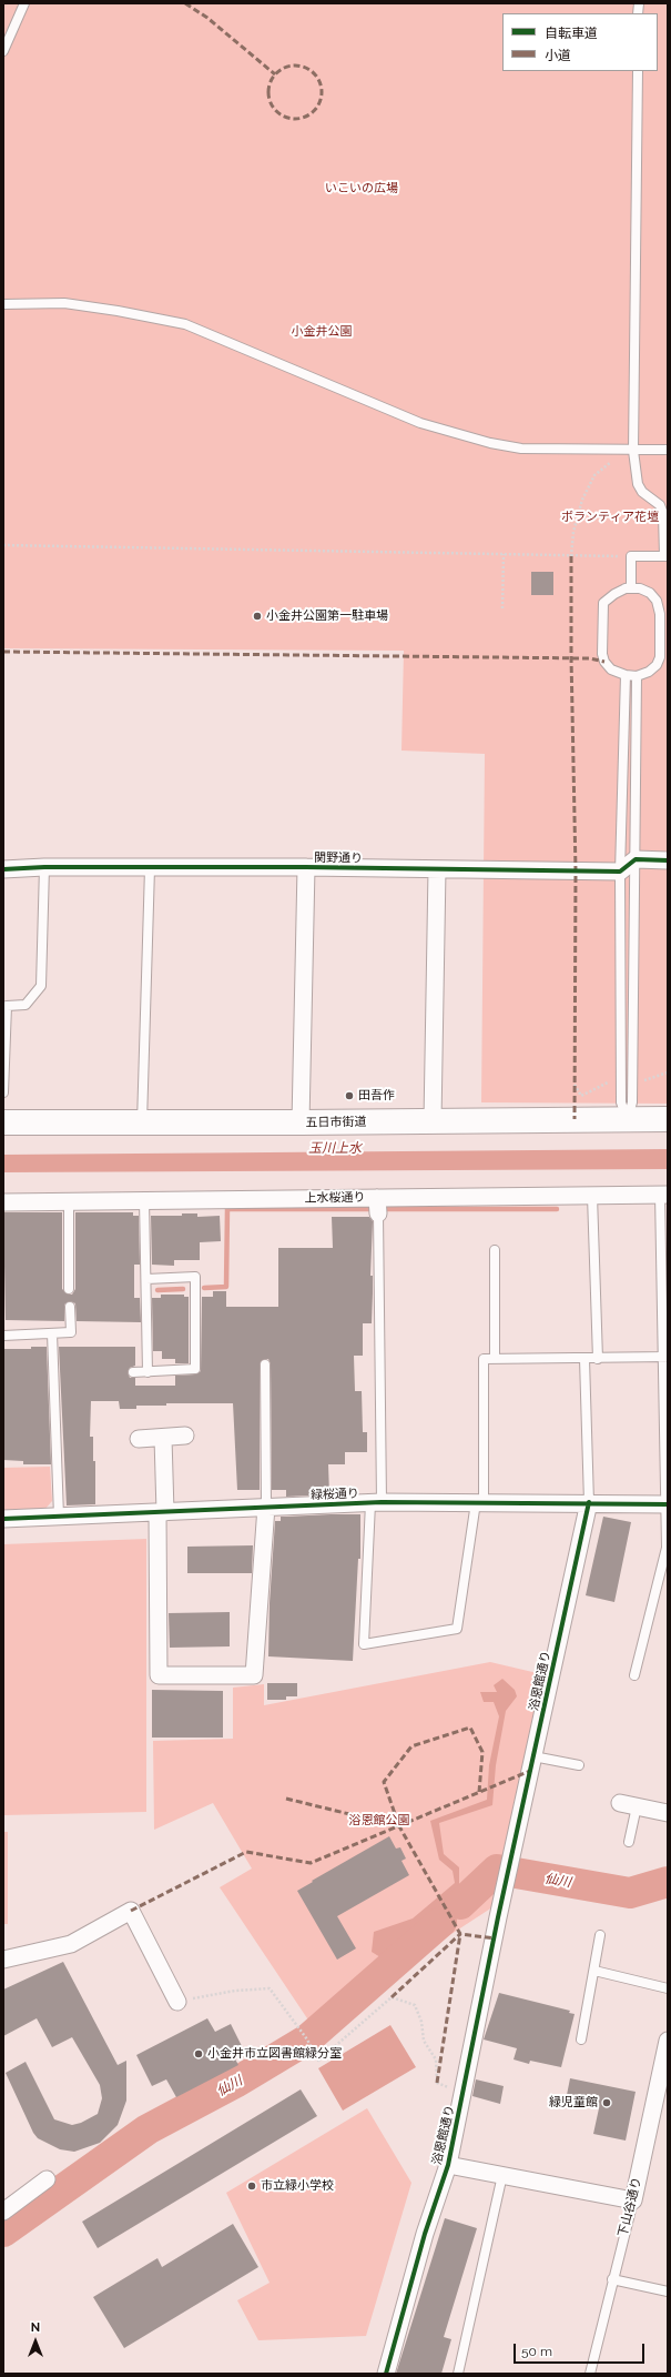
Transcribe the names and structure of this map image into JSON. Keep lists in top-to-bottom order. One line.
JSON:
{"streets":{"main road":["五日市街道"],"street":["関野通り","上水桜通り","緑桜通り","浴恩館通り","下山谷通り"]},"crossings":[["緑桜通り","浴恩館通り"]],"water":["玉川上水","仙川"],"parks":["いこいの広場","小金井公園","ボランティア花壇","浴恩館公園"],"places":["小金井公園第一駐車場","田吾作","小金井市立図書館緑分室","緑児童館","市立緑小学校"],"legend":["自転車道","小道"],"scale_bar":"50 m","north":"top"}
